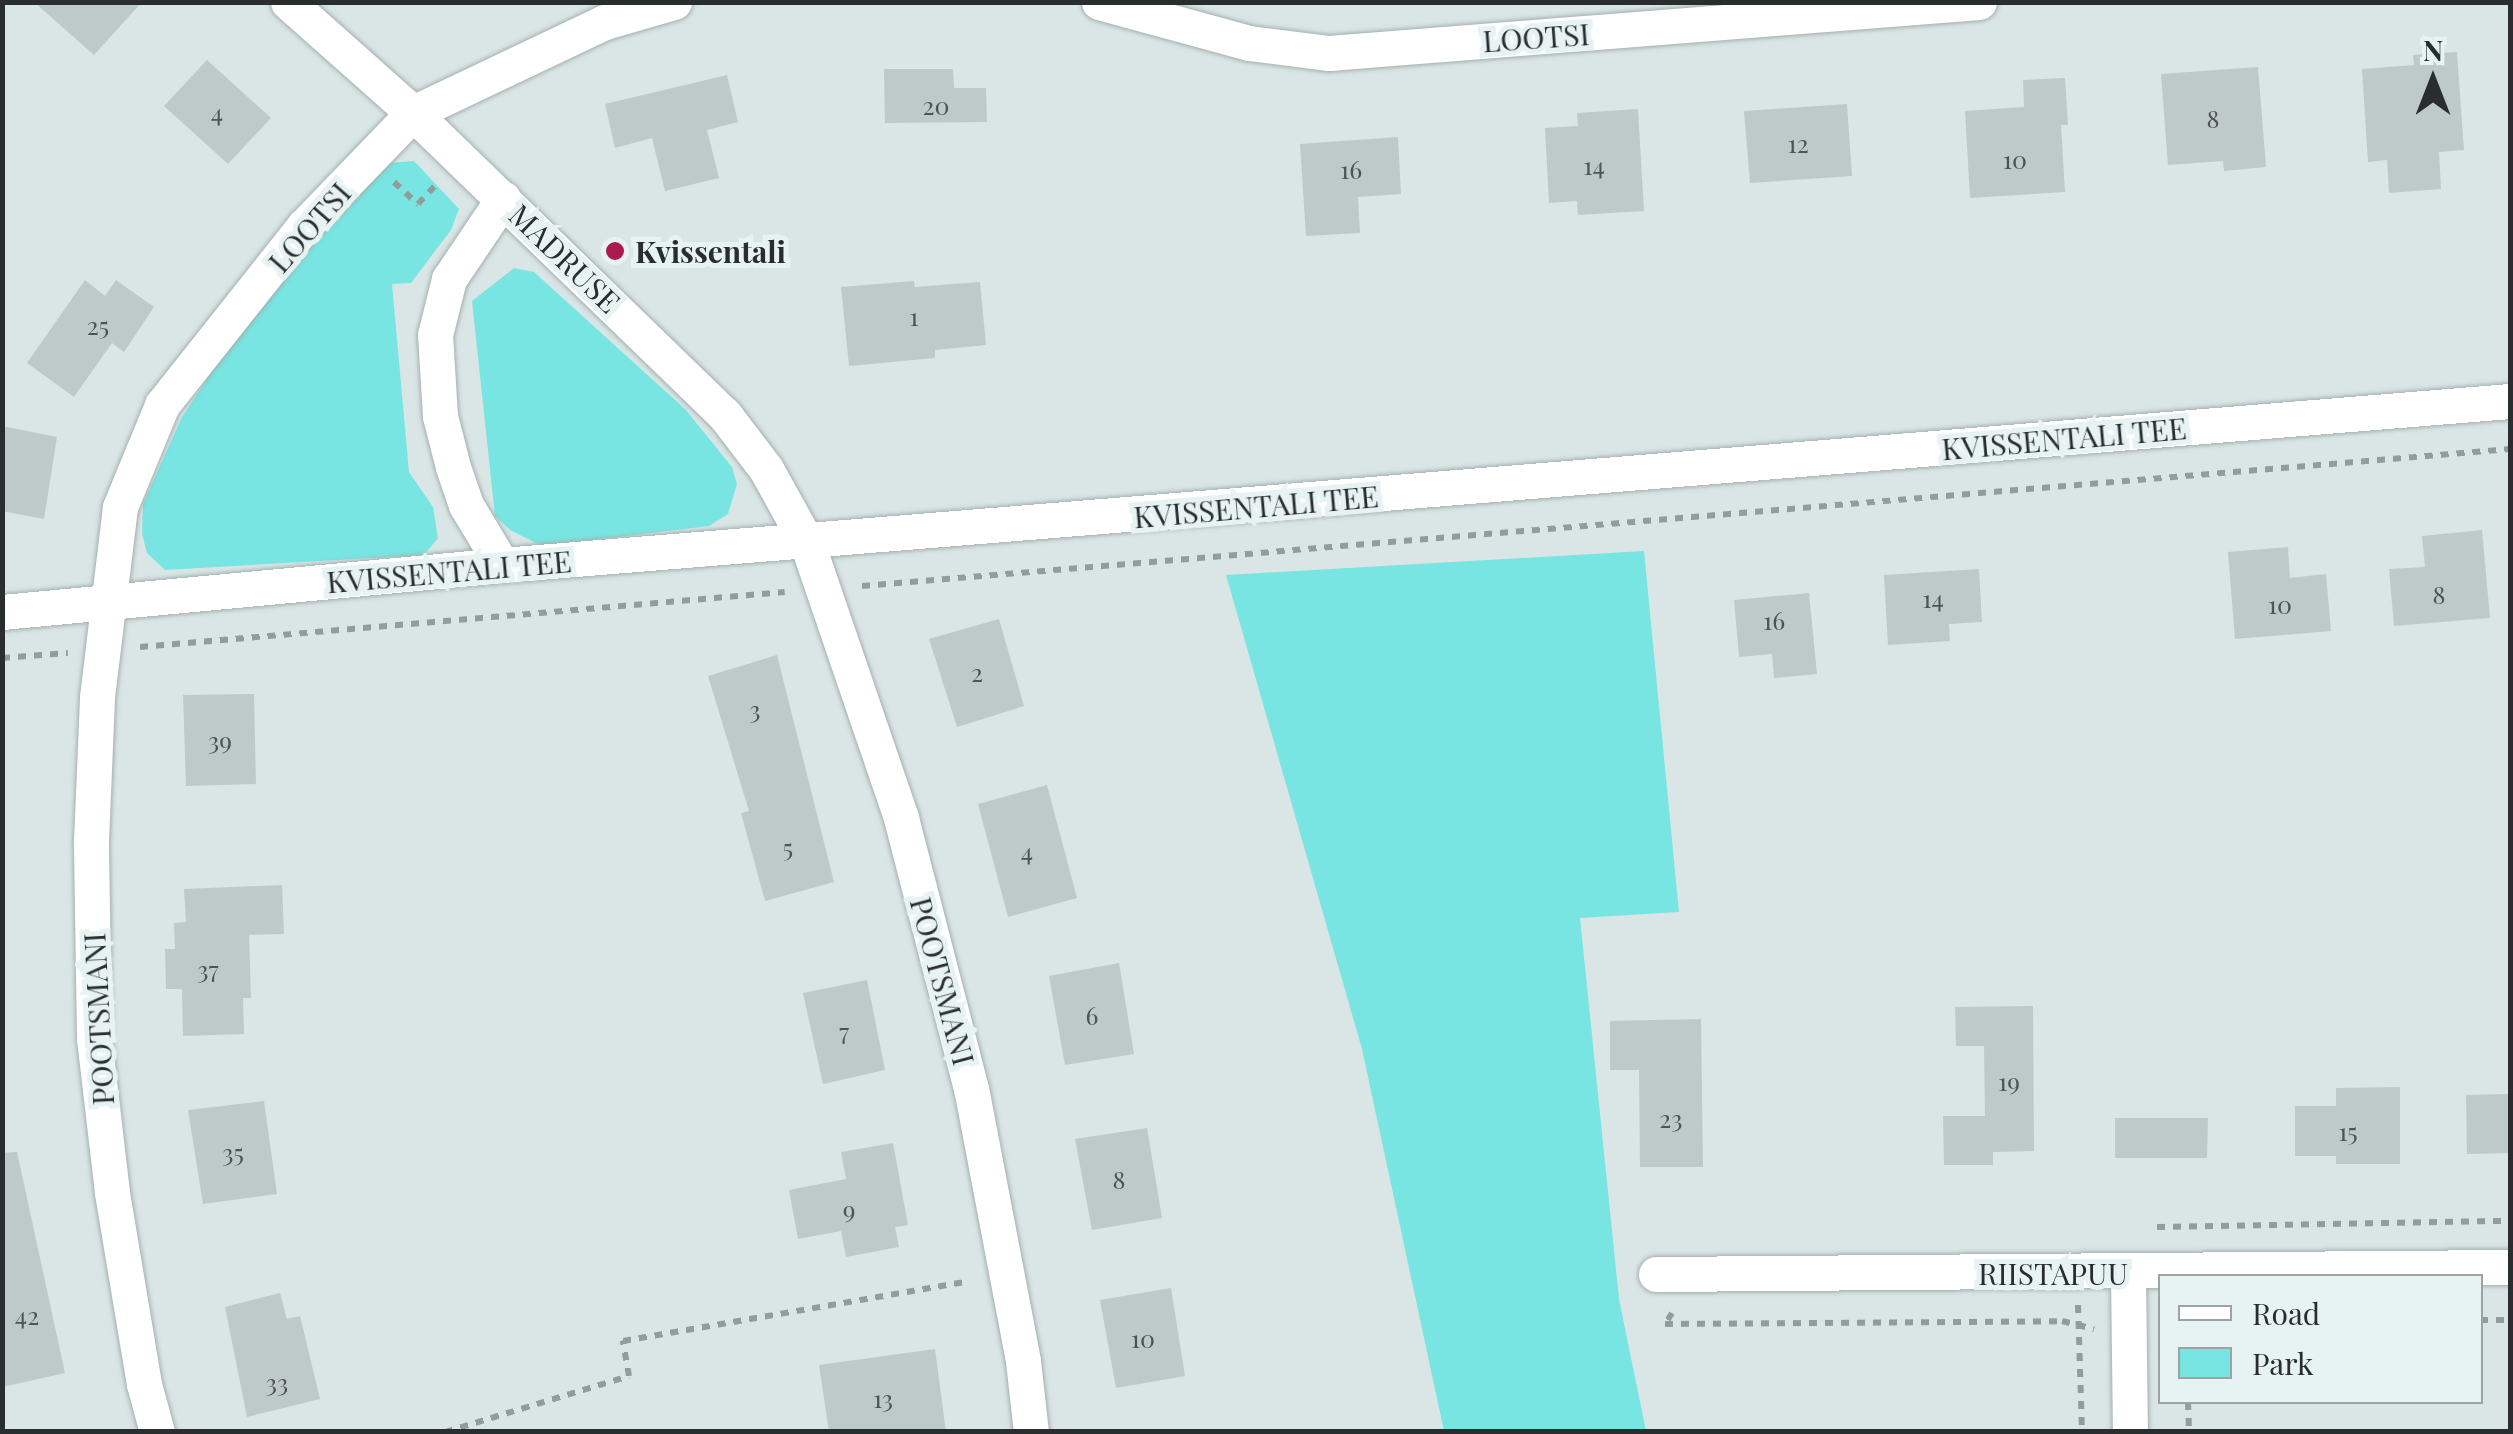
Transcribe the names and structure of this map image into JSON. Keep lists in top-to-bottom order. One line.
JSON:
{"streets":{"street":["LOOTSI","MADRUSE","KVISSENTALI TEE","POOTSMANI","RIISTAPUU"]},"crossings":[["LOOTSI","MADRUSE"],["LOOTSI","KVISSENTALI TEE"],["LOOTSI","POOTSMANI"],["MADRUSE","KVISSENTALI TEE"],["MADRUSE","POOTSMANI"],["KVISSENTALI TEE","POOTSMANI"]],"places":["Kvissentali"],"house_numbers":["20","4","8","12","10","14","16","1","25","8","14","10","16","2","3","39","5","4","37","6","7","19","23","15","35","8","9","42","10","33","13"],"legend":["Road","Park"],"north":"top"}
